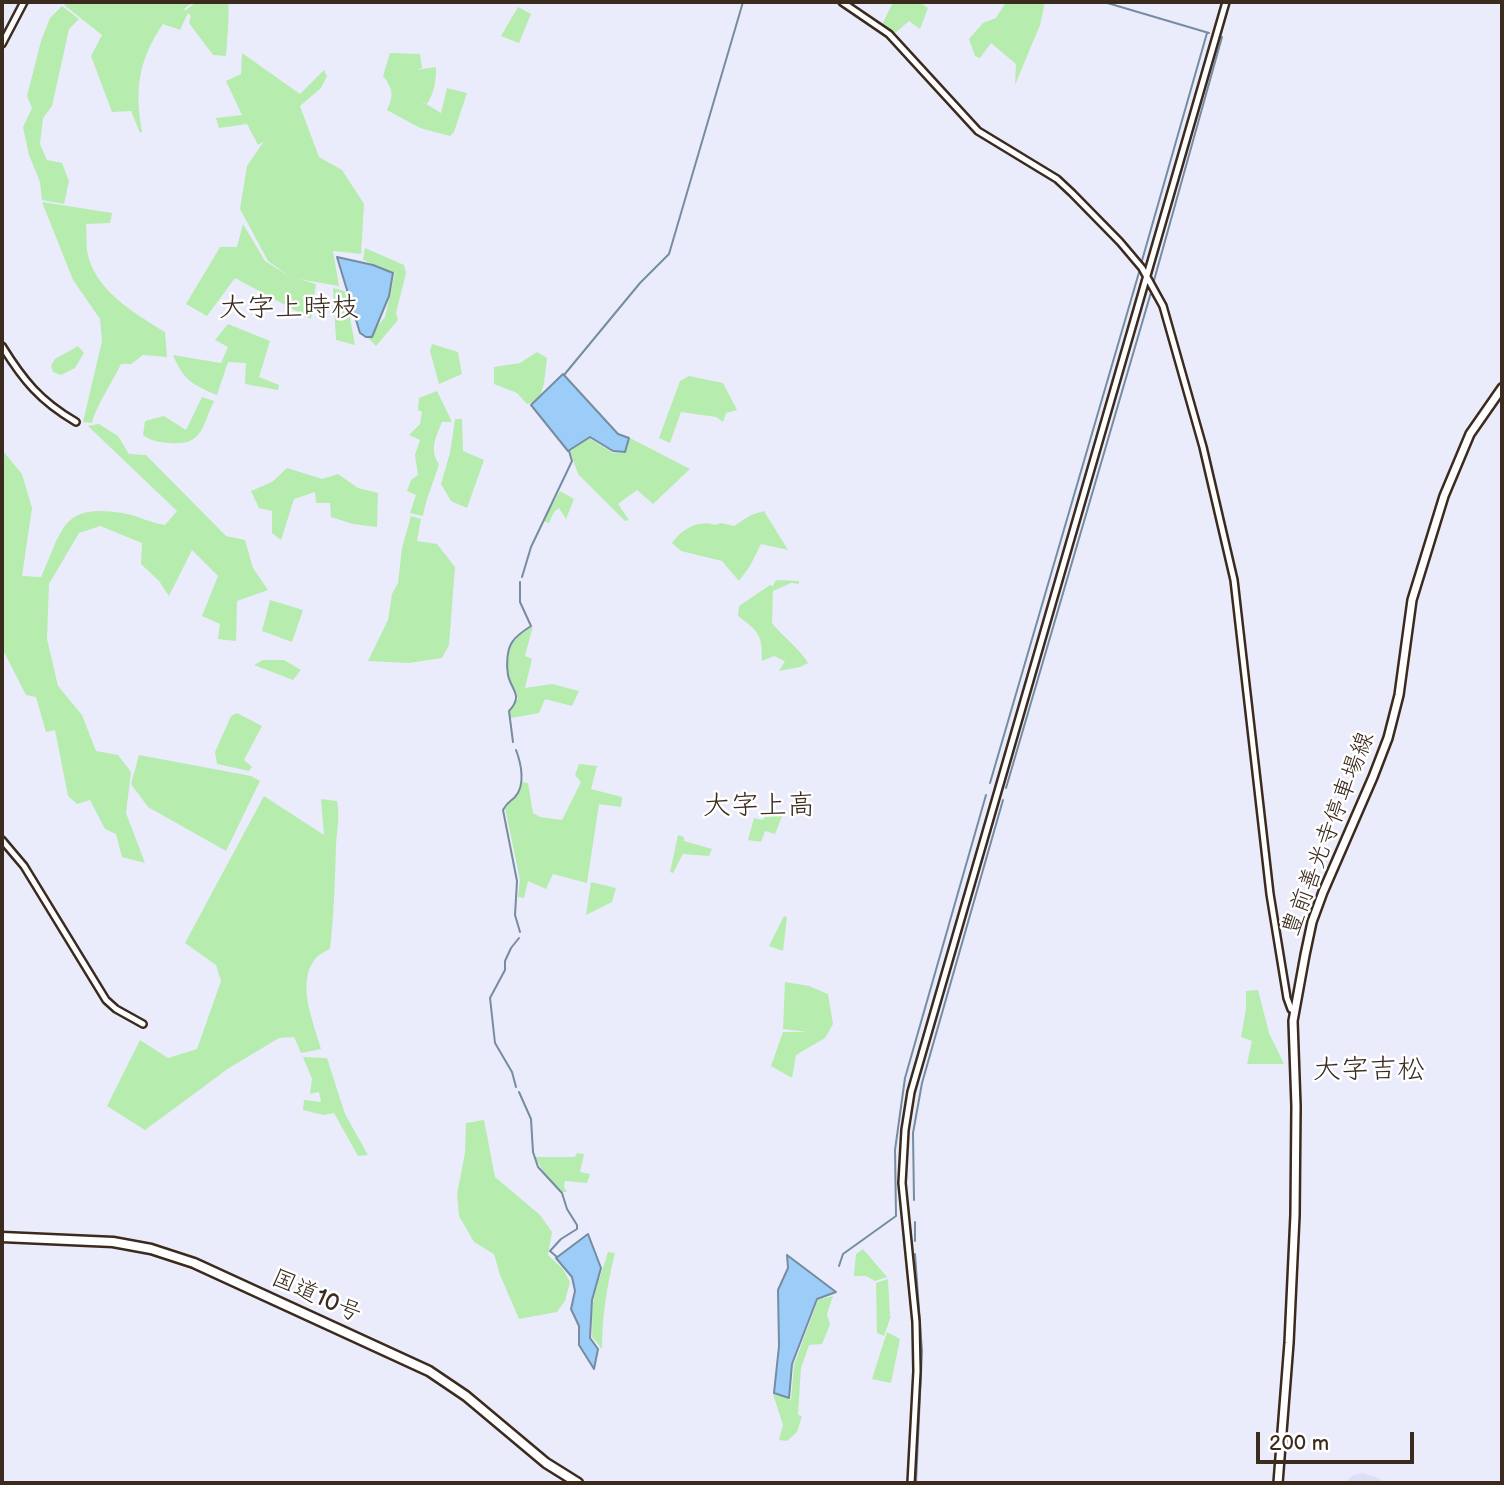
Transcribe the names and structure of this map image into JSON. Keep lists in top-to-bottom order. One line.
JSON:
{"streets":{"highway":["国道10号"],"main road":["豊前善光寺停車場線"]},"districts":["大字上時枝","大字上高","大字吉松"],"scale_bar":"200 m"}
